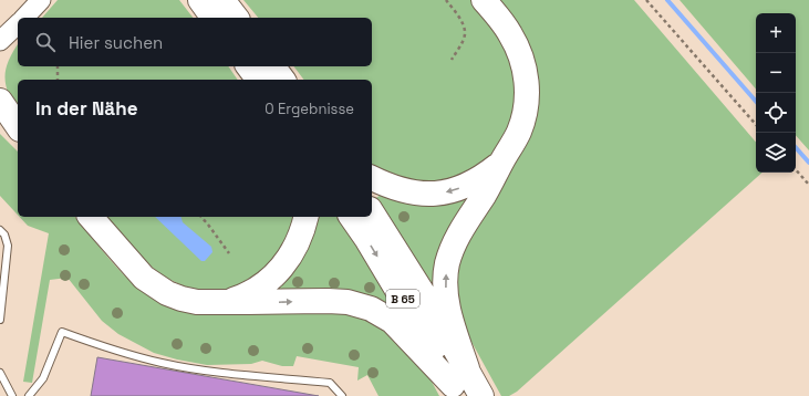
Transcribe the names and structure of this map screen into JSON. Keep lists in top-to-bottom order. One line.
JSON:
{"streets":{"highway":["B 65"]},"page":{"map_buttons":["+","−"],"search":"Hier suchen","heading":["In der Nähe","0 Ergebnisse"]}}
